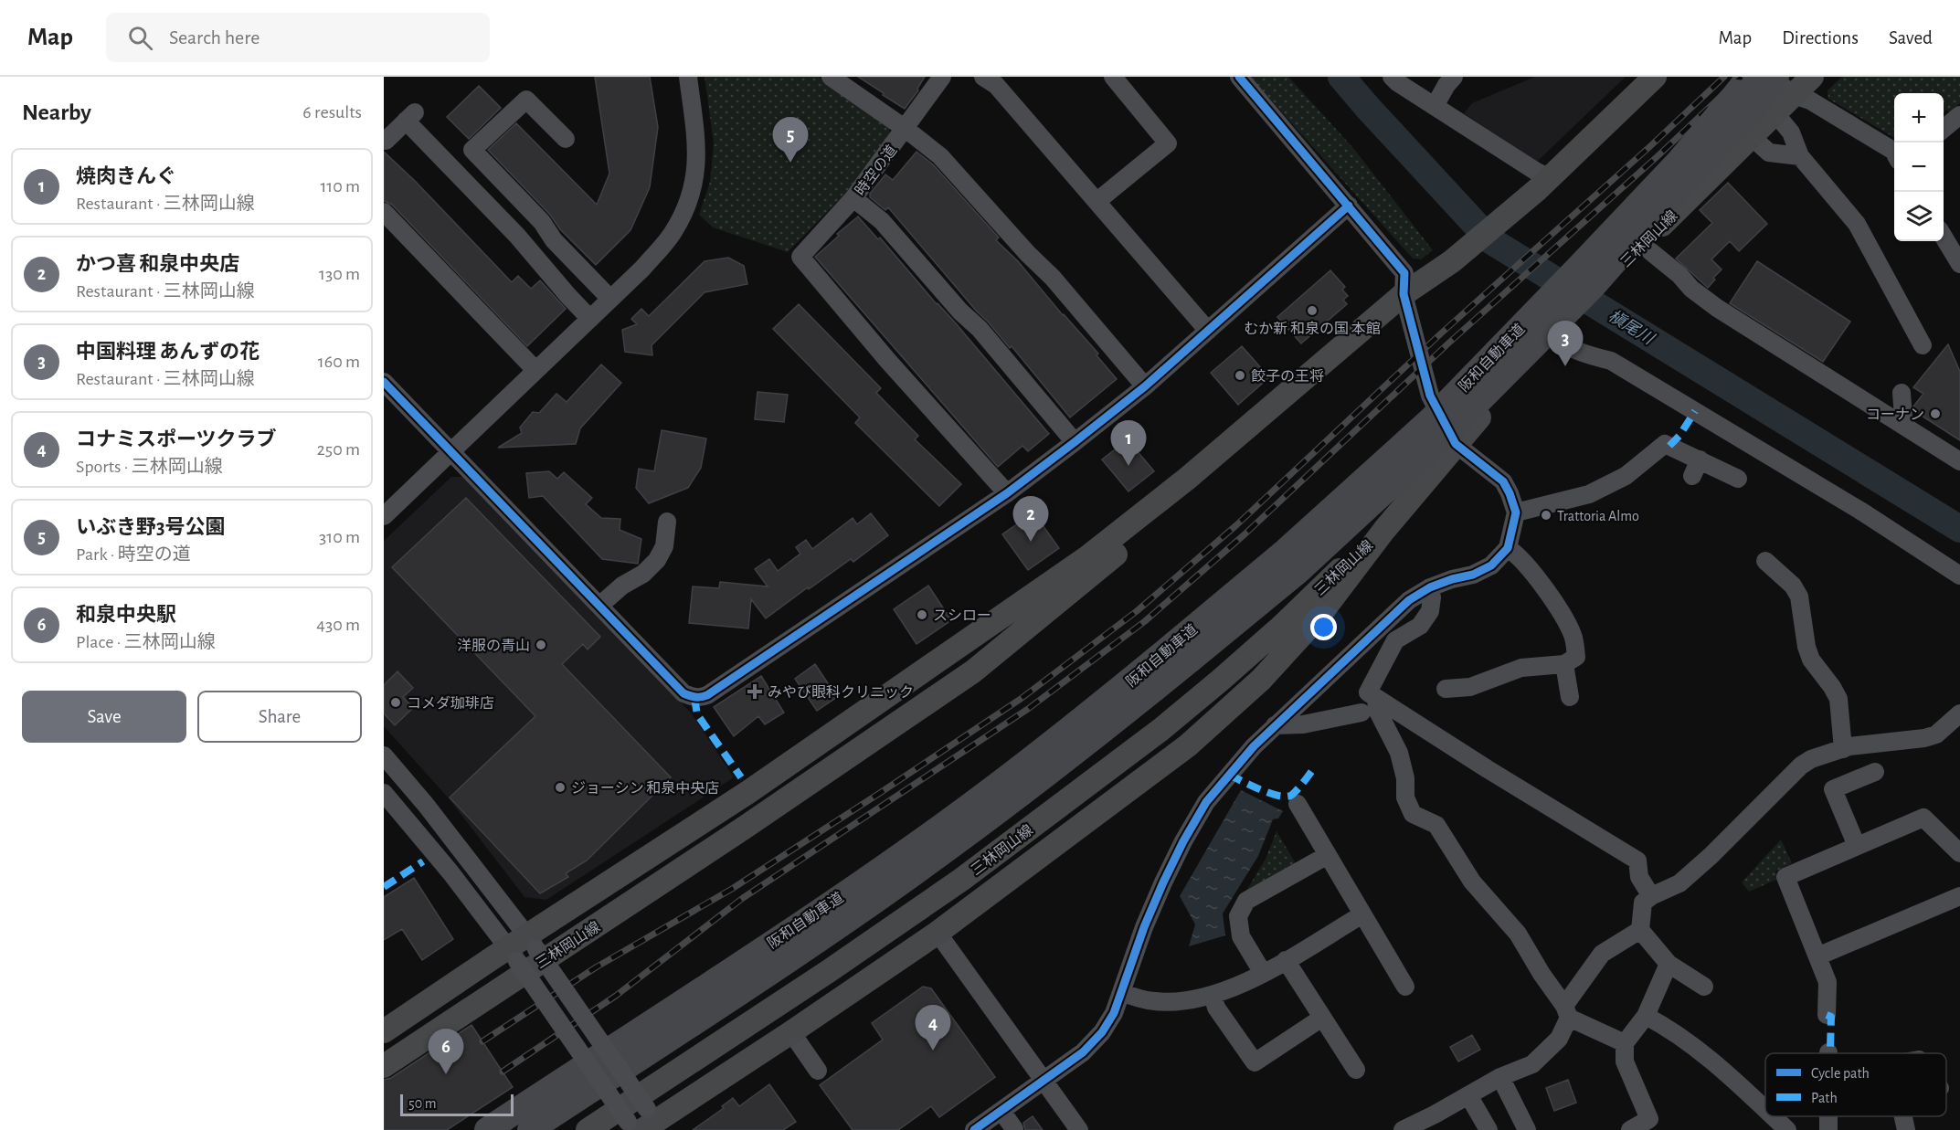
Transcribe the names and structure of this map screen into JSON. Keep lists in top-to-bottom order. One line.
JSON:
{"streets":{"highway":["阪和自動車道"],"main road":["三林岡山線"],"street":["時空の道"]},"crossings":[["三林岡山線","阪和自動車道"]],"water":["槇尾川"],"places":{"other":["むか新 和泉の国 本館","餃子の王将","コーナン","Trattoria Almo","スシロー","洋服の青山","コメダ珈琲店","ジョーシン 和泉中央店"],"health":["みやび眼科クリニック"]},"legend":["Cycle path","Path"],"scale_bar":"50 m","page":{"header":"Map","search":"Search here","nav":["Map","Directions","Saved"],"heading":["Nearby","6 results"],"map_buttons":["+","−"],"pins":["5","3","1","2","4","6"],"list":[{"mark":"1","name":"焼肉きんぐ","note":"Restaurant · 三林岡山線","value":"110 m"},{"mark":"2","name":"かつ喜 和泉中央店","note":"Restaurant · 三林岡山線","value":"130 m"},{"mark":"3","name":"中国料理 あんずの花","note":"Restaurant · 三林岡山線","value":"160 m"},{"mark":"4","name":"コナミスポーツクラブ","note":"Sports · 三林岡山線","value":"250 m"},{"mark":"5","name":"いぶき野3号公園","note":"Park · 時空の道","value":"310 m"},{"mark":"6","name":"和泉中央駅","note":"Place · 三林岡山線","value":"430 m"}],"buttons":["Save","Share"],"scale":"50 m"}}
